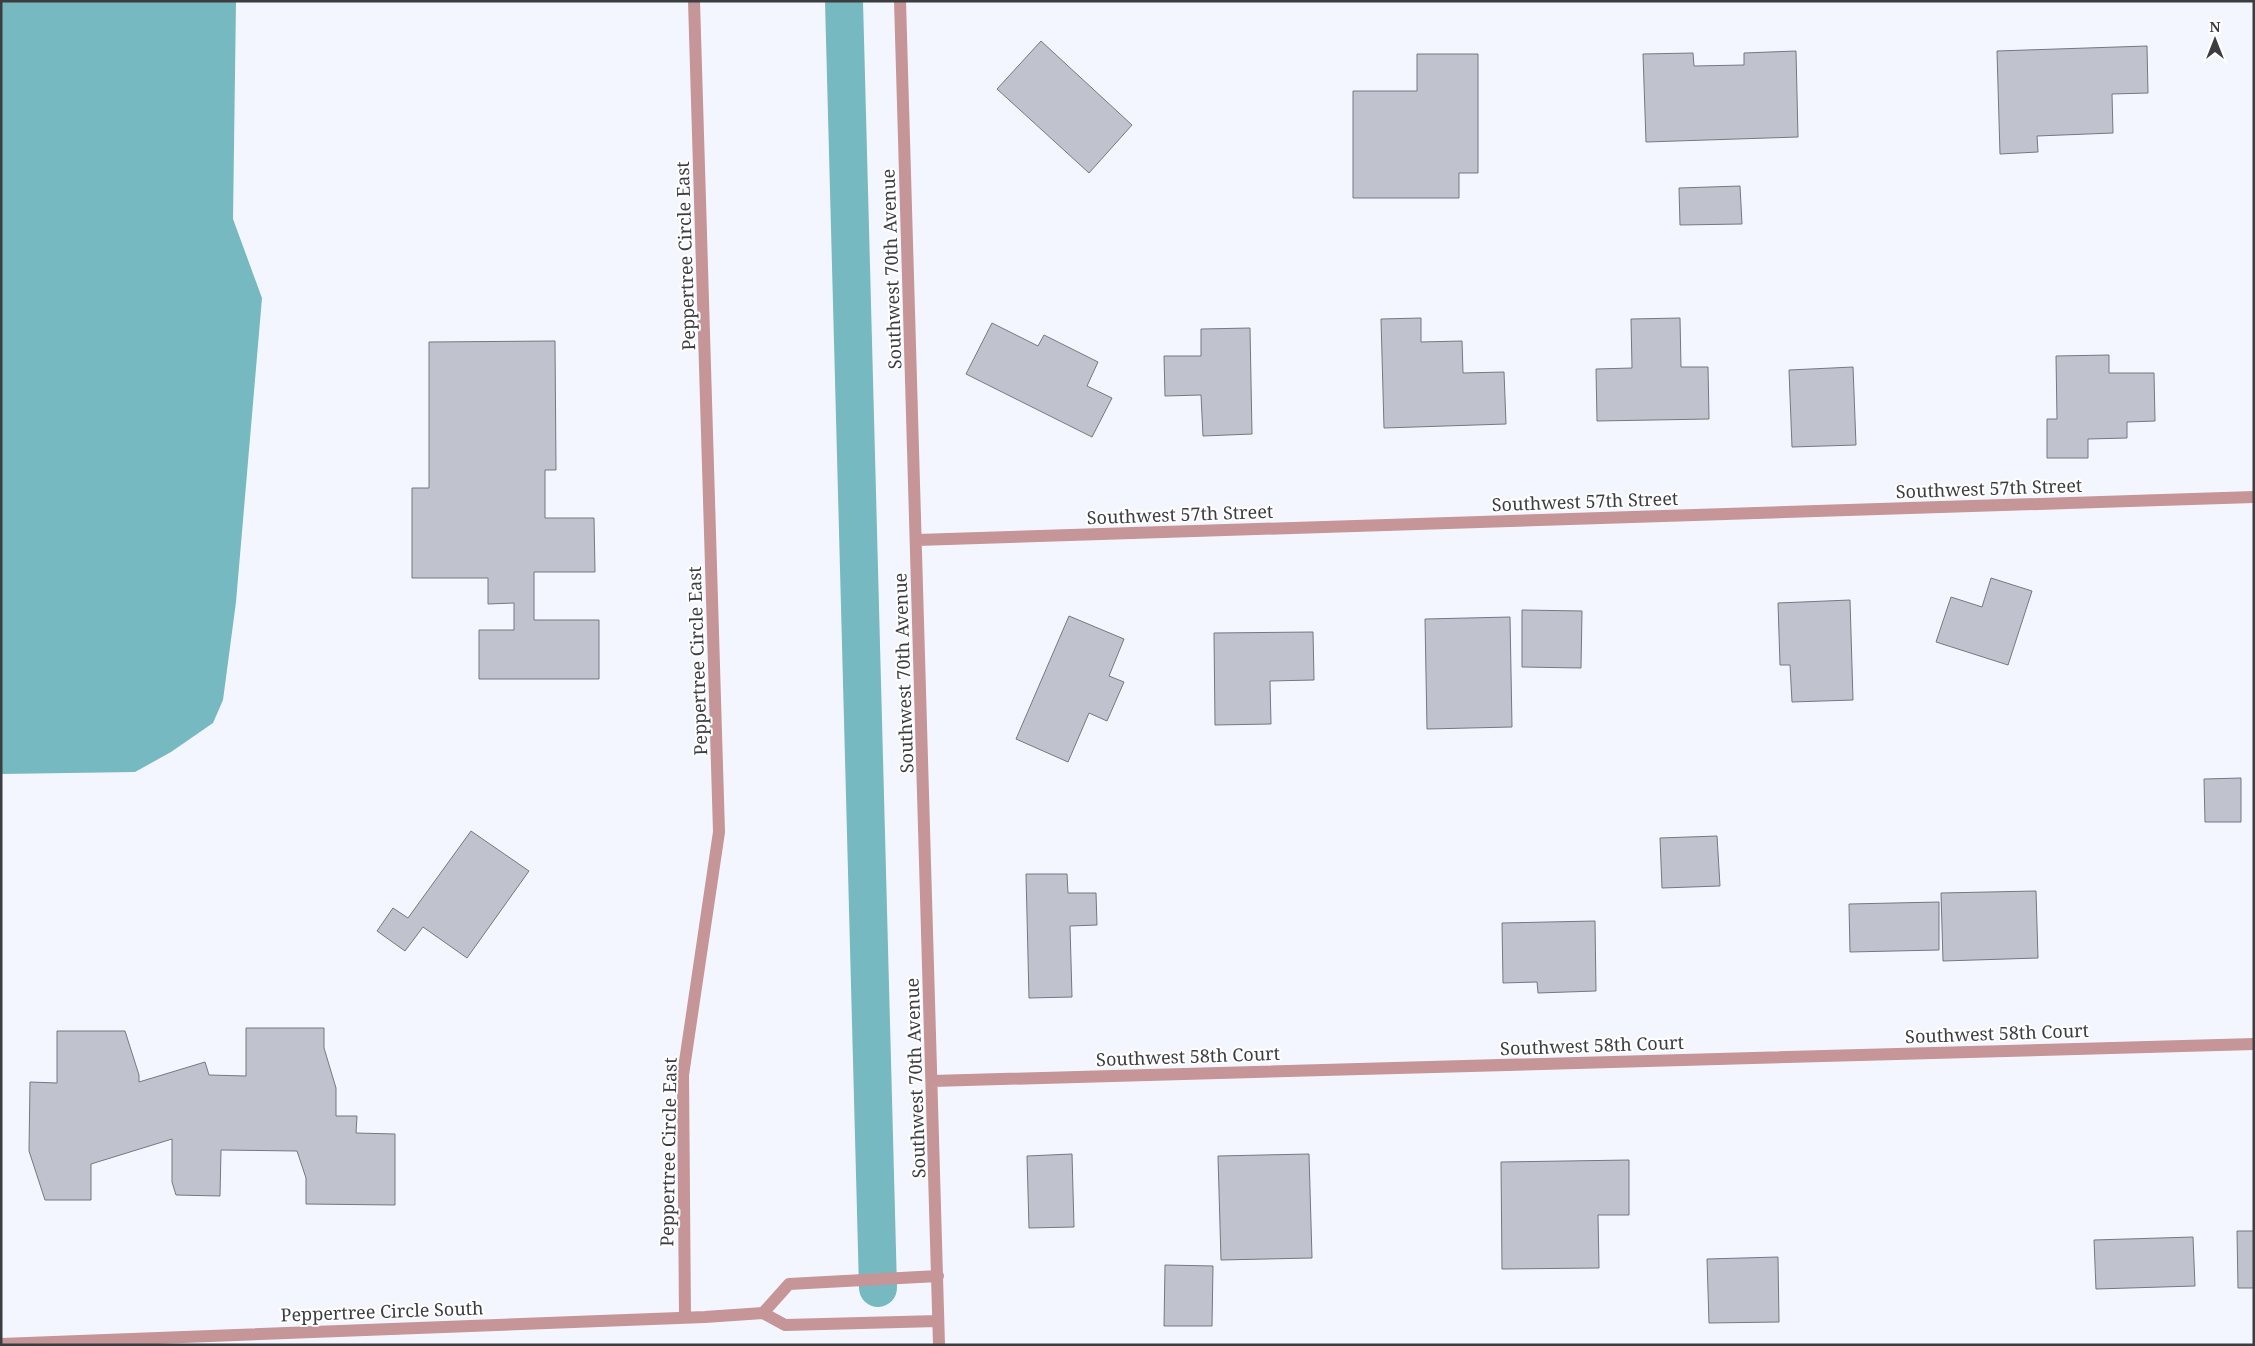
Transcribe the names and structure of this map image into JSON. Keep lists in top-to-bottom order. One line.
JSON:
{"streets":{"street":["Peppertree Circle East","Southwest 70th Avenue","Southwest 57th Street","Southwest 58th Court","Peppertree Circle South"]},"crossings":[["Peppertree Circle East","Peppertree Circle South"],["Southwest 70th Avenue","Southwest 57th Street"],["Southwest 70th Avenue","Southwest 58th Court"]],"north":"top"}
